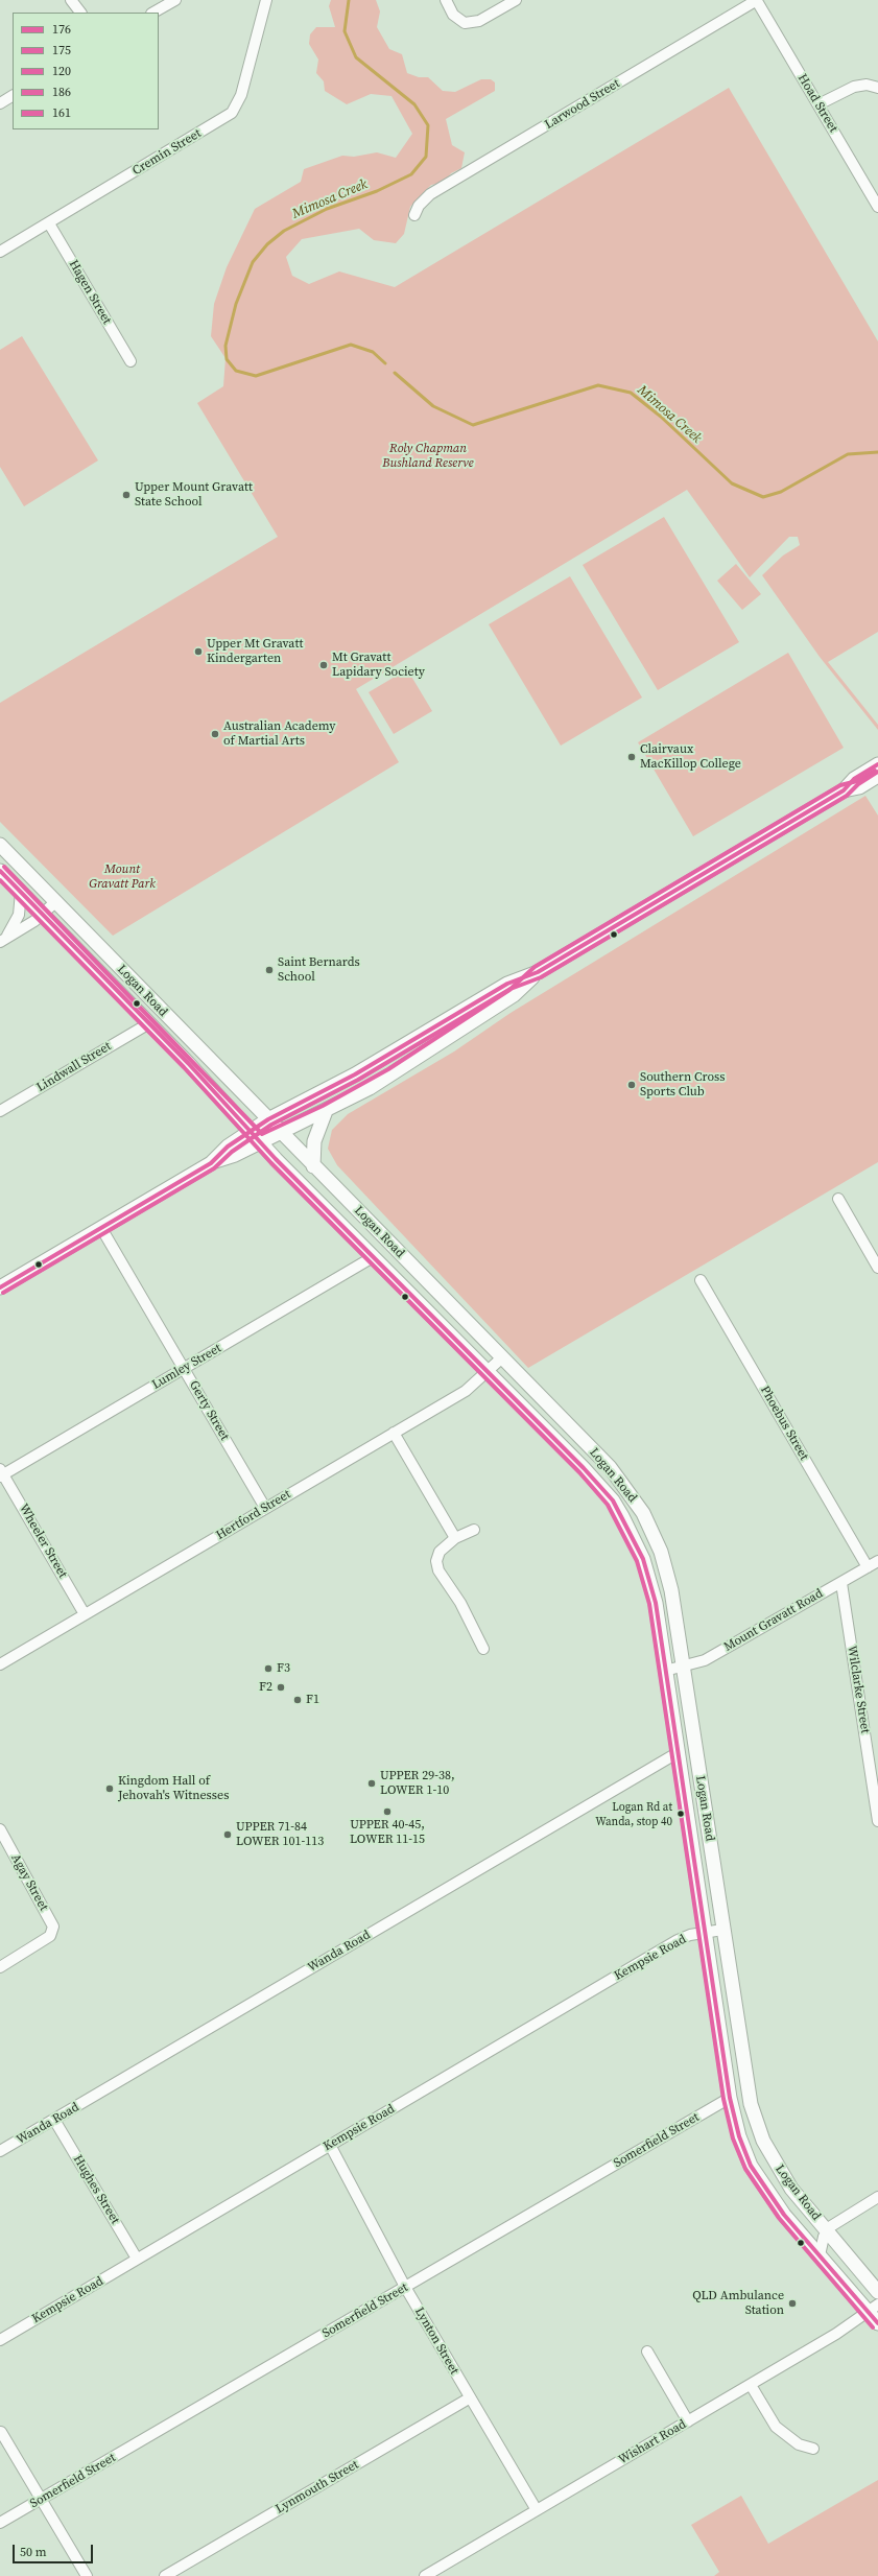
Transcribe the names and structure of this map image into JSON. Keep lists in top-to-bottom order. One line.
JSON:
{"streets":{"main road":["Logan Road"],"street":["Hoad Street","Larwood Street","Cremin Street","Hagen Street","Lindwall Street","Lumley Street","Gerty Street","Phoebus Street","Hertford Street","Wheeler Street","Mount Gravatt Road","Wilclarke Street","Agay Street","Wanda Road","Kempsie Road","Somerfield Street","Hughes Street","Lynton Street","Wishart Road","Lynmouth Street"]},"crossings":[["Hoad Street","Larwood Street"],["Cremin Street","Hagen Street"],["Logan Road","Lindwall Street"],["Logan Road","Lumley Street"],["Logan Road","Hertford Street"],["Logan Road","Mount Gravatt Road"],["Logan Road","Wanda Road"],["Logan Road","Kempsie Road"],["Logan Road","Somerfield Street"],["Logan Road","Wishart Road"],["Lumley Street","Gerty Street"],["Lumley Street","Wheeler Street"],["Gerty Street","Hertford Street"],["Phoebus Street","Mount Gravatt Road"],["Hertford Street","Wheeler Street"],["Mount Gravatt Road","Wilclarke Street"],["Wanda Road","Hughes Street"],["Kempsie Road","Hughes Street"],["Kempsie Road","Lynton Street"],["Somerfield Street","Lynton Street"],["Lynton Street","Wishart Road"],["Lynton Street","Lynmouth Street"]],"water":["Mimosa Creek"],"parks":["Roly Chapman Bushland Reserve","Mount Gravatt Park"],"places":["Upper Mount Gravatt State School","Upper Mt Gravatt Kindergarten","Mt Gravatt Lapidary Society","Australian Academy of Martial Arts","Clairvaux MacKillop College","Saint Bernards School","Southern Cross Sports Club","F3","F2","F1","UPPER 29-38, LOWER 1-10","Kingdom Hall of Jehovah's Witnesses","UPPER 40-45, LOWER 11-15","Logan Rd at Wanda, stop 40","UPPER 71-84 LOWER 101-113","QLD Ambulance Station"],"lines":["transit line 186","transit line 120","transit line 161","transit line 176","transit line 175"],"legend":["176","175","120","186","161"],"scale_bar":"50 m"}
